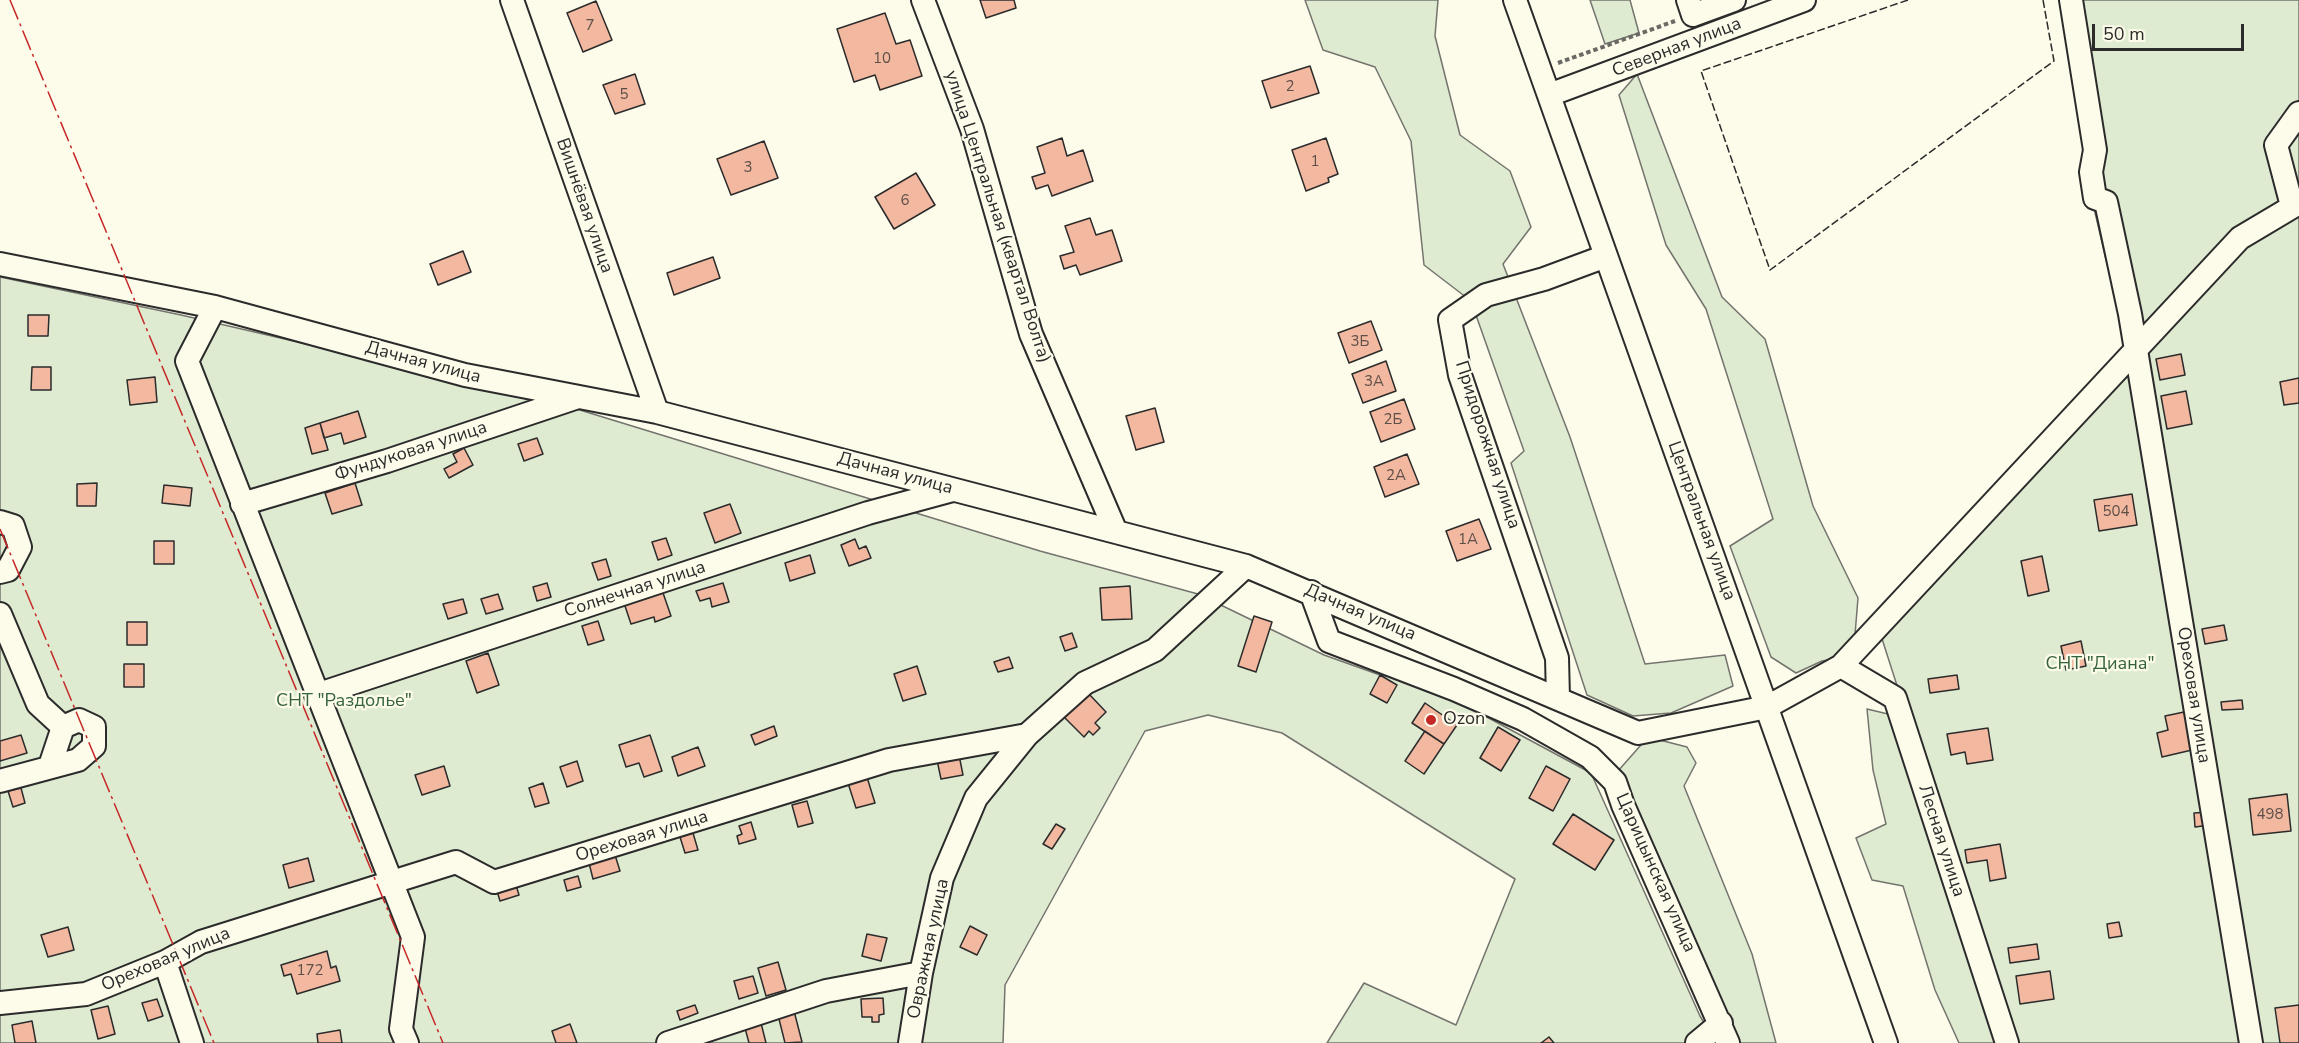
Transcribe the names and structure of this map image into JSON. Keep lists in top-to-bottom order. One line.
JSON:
{"streets":{"street":["Северная улица","Вишнёвая улица","улица Центральная (квартал Волта)","Дачная улица","Придорожная улица","Фундуковая улица","Центральная улица","Солнечная улица","Ореховая улица","Лесная улица","Царицынская улица","Овражная улица"]},"crossings":[["Северная улица","Центральная улица"],["Вишнёвая улица","Дачная улица"],["улица Центральная (квартал Волта)","Дачная улица"],["Дачная улица","Придорожная улица"],["Дачная улица","Фундуковая улица"],["Дачная улица","Центральная улица"],["Дачная улица","Солнечная улица"],["Дачная улица","Ореховая улица"],["Дачная улица","Лесная улица"],["Дачная улица","Царицынская улица"],["Придорожная улица","Центральная улица"],["Ореховая улица","Овражная улица"]],"parks":["СНТ \"Диана\"","СНТ \"Раздолье\""],"places":["Ozon"],"house_numbers":["7","10","2","5","1","3","6","3Б","3А","2Б","2А","504","1А","498","172"],"scale_bar":"50 m"}
